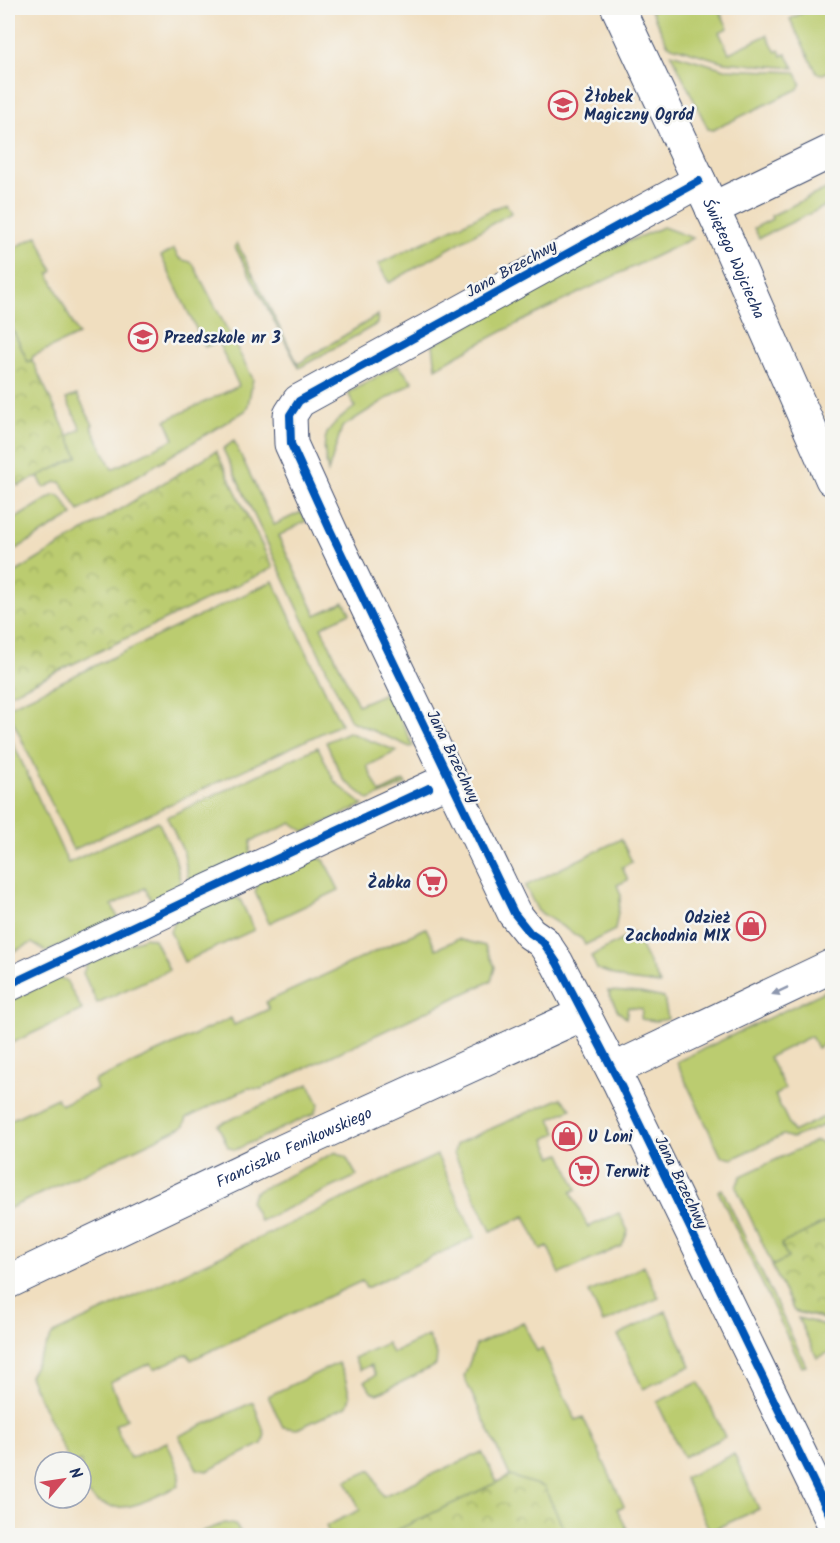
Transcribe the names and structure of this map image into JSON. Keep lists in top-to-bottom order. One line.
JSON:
{"streets":{"street":["Świętego Wojciecha","Jana Brzechwy","Franciszka Fenikowskiego"]},"crossings":[["Świętego Wojciecha","Jana Brzechwy"],["Jana Brzechwy","Franciszka Fenikowskiego"]],"places":{"school or university":["Żłobek Magiczny Ogród","Przedszkole nr 3"],"supermarket":["Żabka","Terwit"],"shop":["Odzież Zachodnia MIX","U Loni"]},"north":"top right"}
